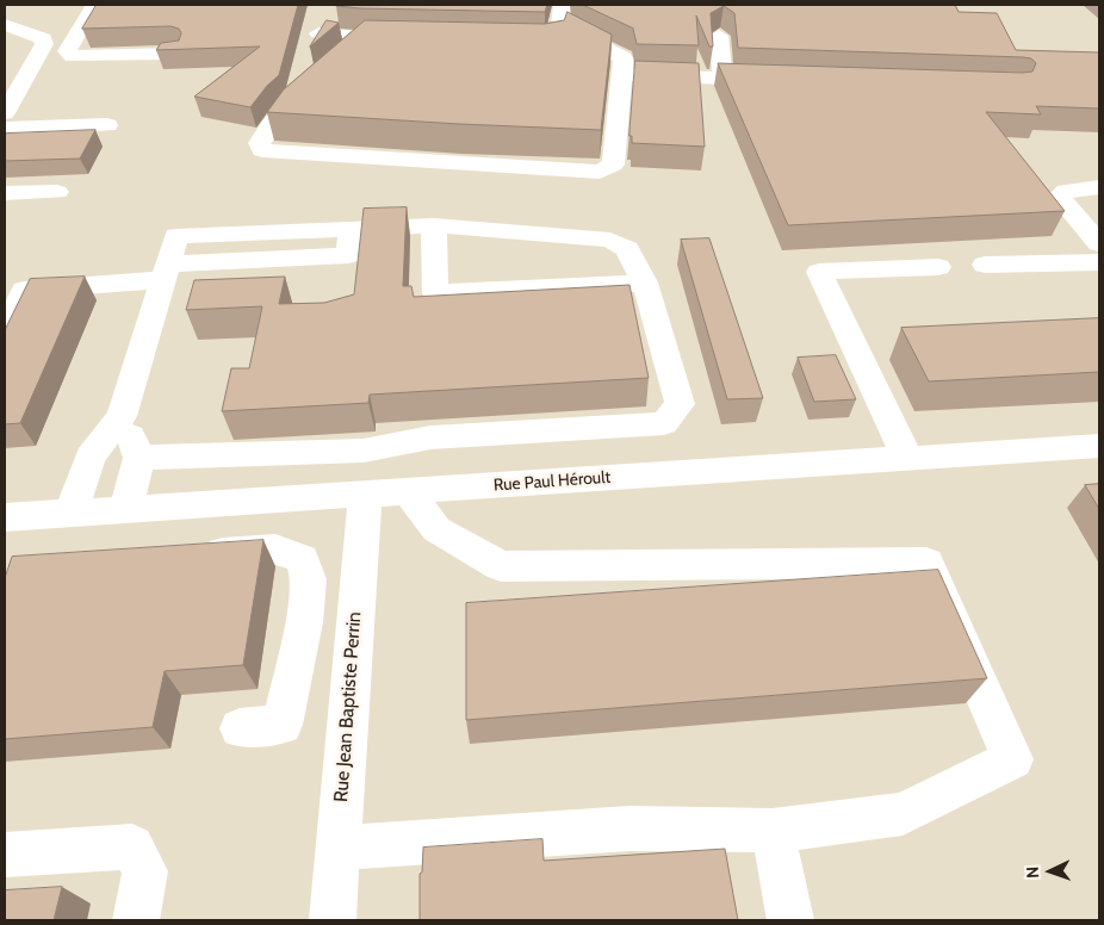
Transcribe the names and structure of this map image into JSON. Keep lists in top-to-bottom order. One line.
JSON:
{"streets":{"street":["Rue Paul Héroult","Rue Jean Baptiste Perrin"]},"crossings":[["Rue Paul Héroult","Rue Jean Baptiste Perrin"]],"north":"left"}
